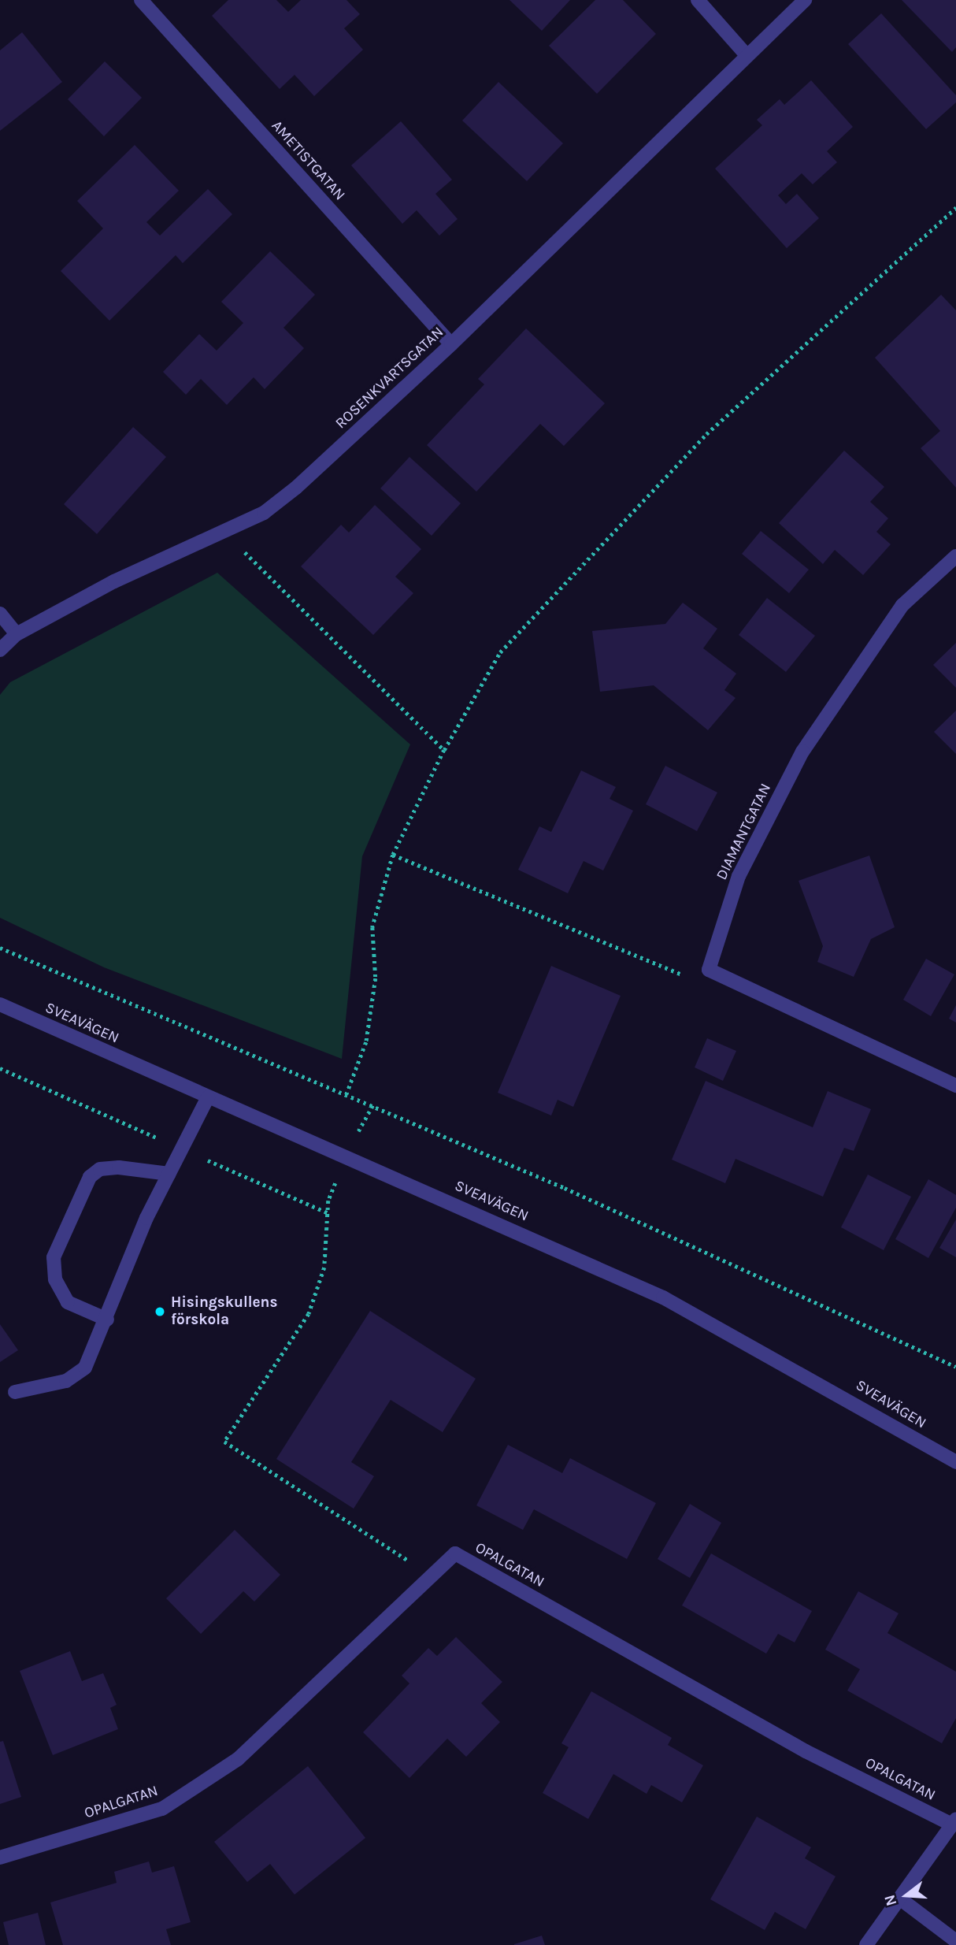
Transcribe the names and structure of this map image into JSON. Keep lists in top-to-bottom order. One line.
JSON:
{"streets":{"street":["AMETISTGATAN","ROSENKVARTSGATAN","DIAMANTGATAN","SVEAVÄGEN","OPALGATAN"]},"crossings":[["AMETISTGATAN","ROSENKVARTSGATAN"]],"places":["Hisingskullens förskola"],"north":"left"}
